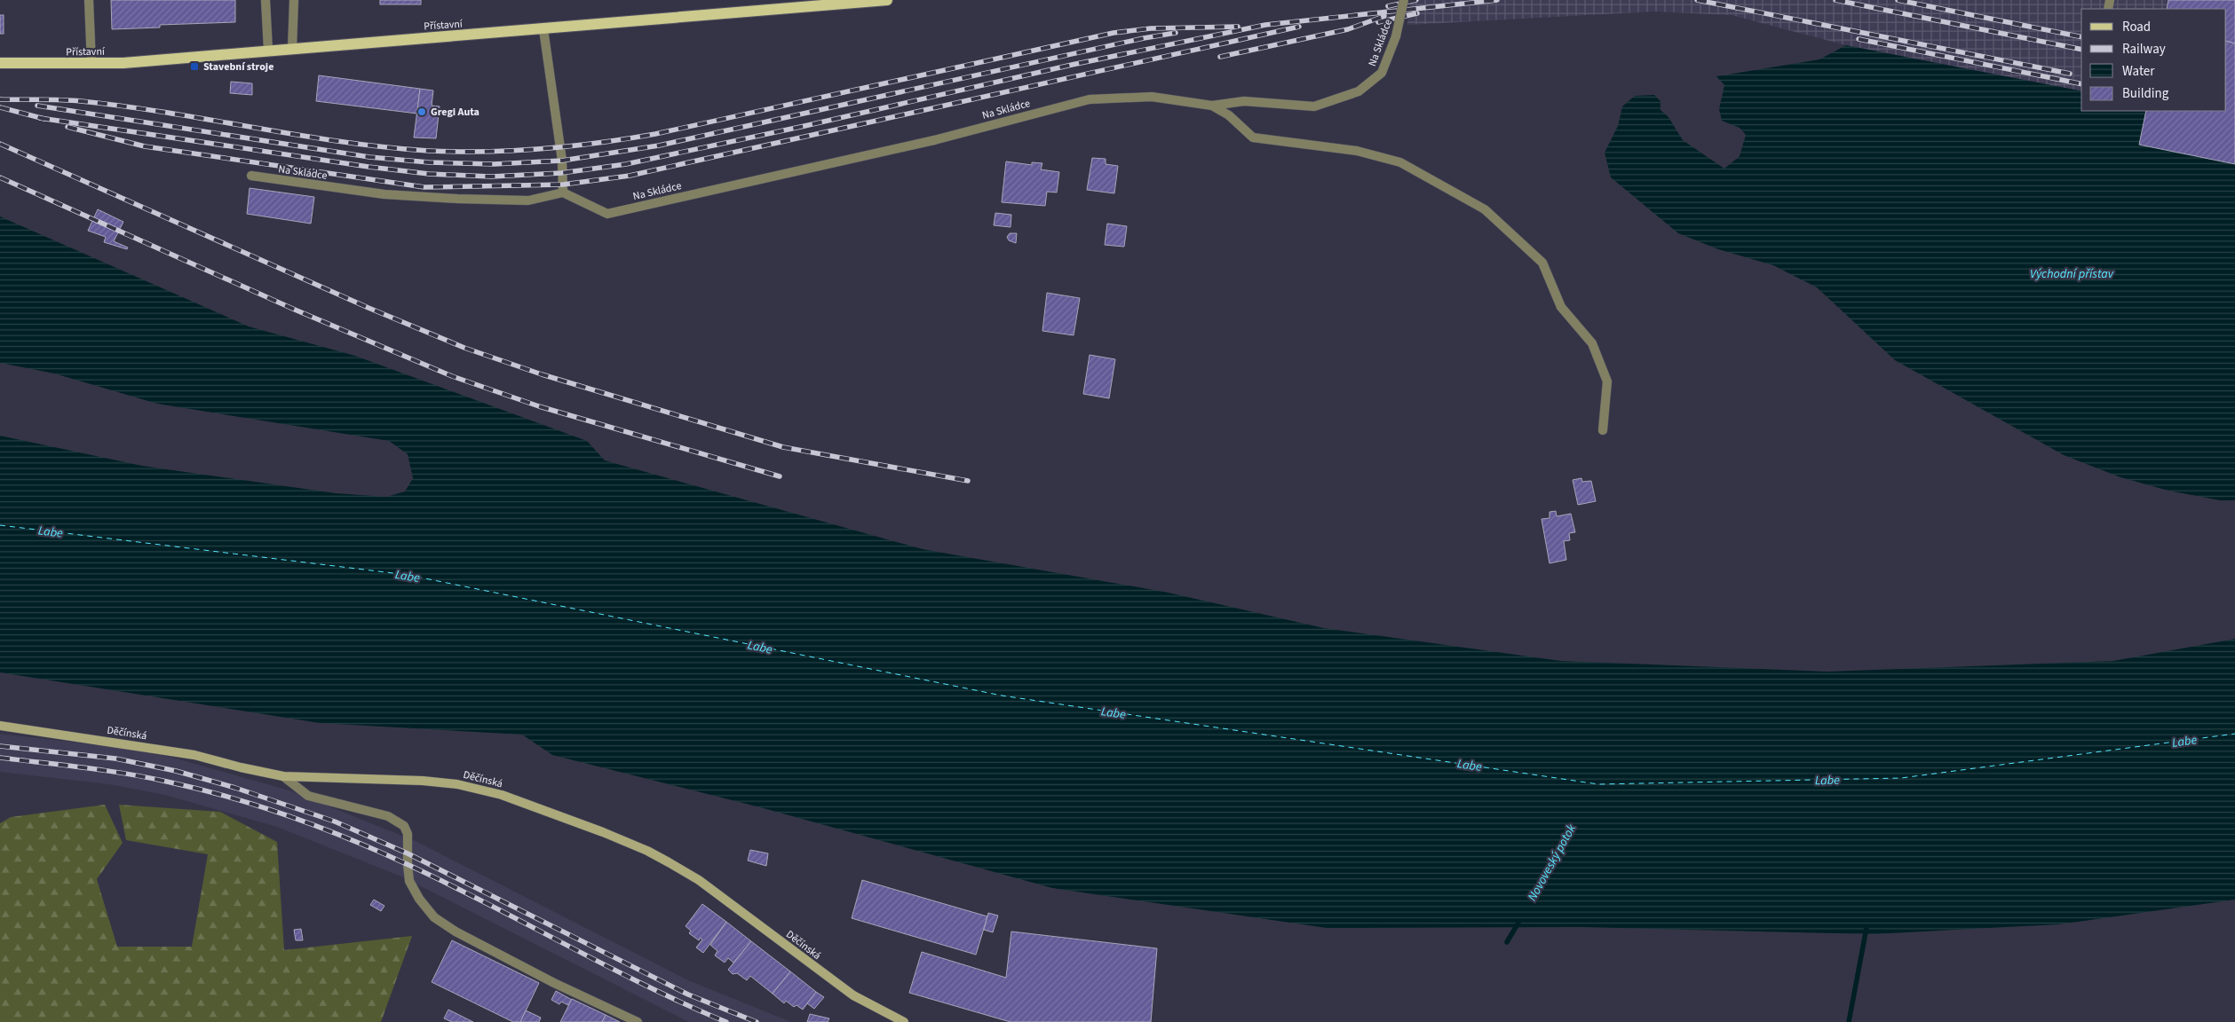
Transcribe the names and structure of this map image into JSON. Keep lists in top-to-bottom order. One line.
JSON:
{"streets":{"main road":["Přístavní","Děčínská"],"street":["Na Skládce"]},"water":["Východní přístav","Labe","Novoveský potok"],"places":{"transit":["Stavební stroje"],"other":["Gregi Auta"]},"legend":["Road","Railway","Water","Building"]}
